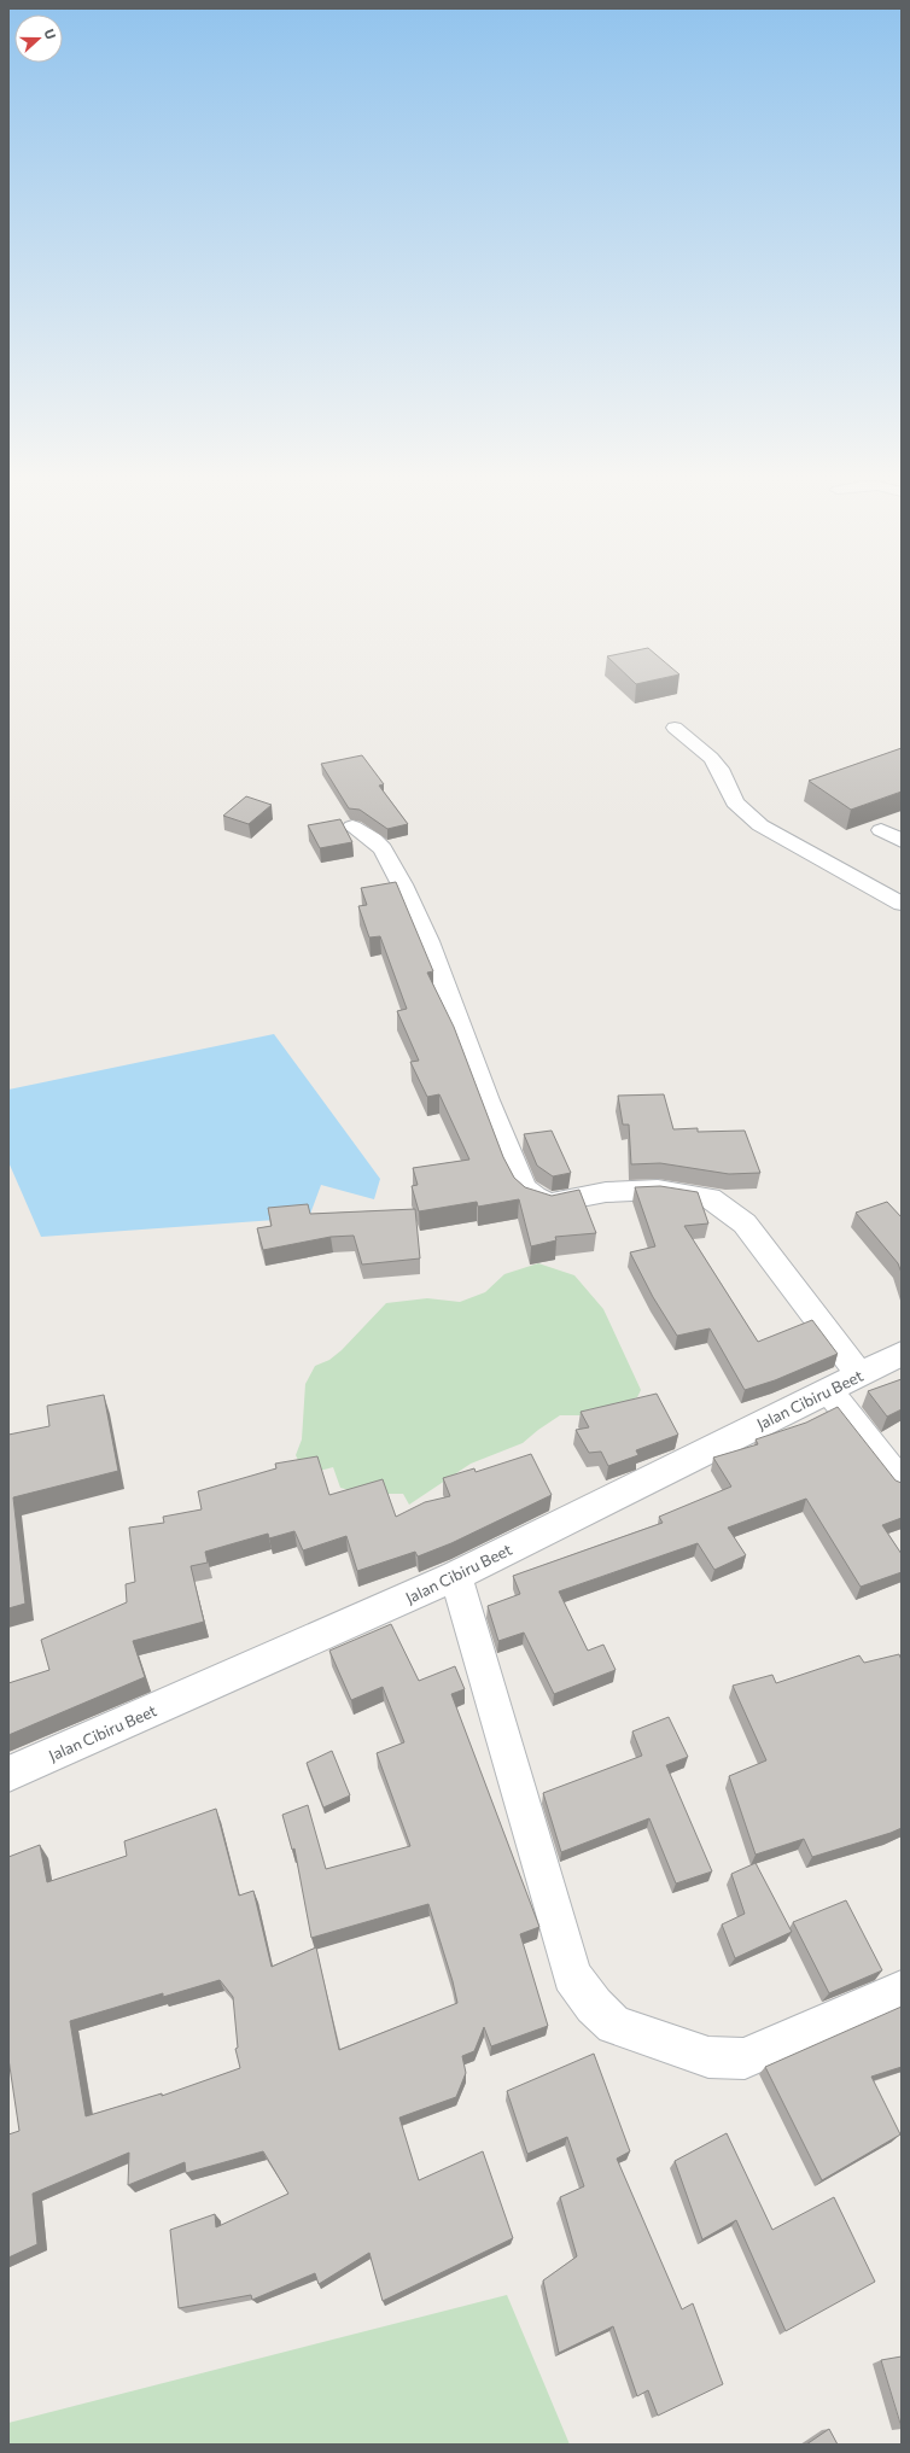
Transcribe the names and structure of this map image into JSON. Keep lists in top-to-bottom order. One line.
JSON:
{"streets":{"street":["Jalan Cibiru Beet"]},"north":"right"}
